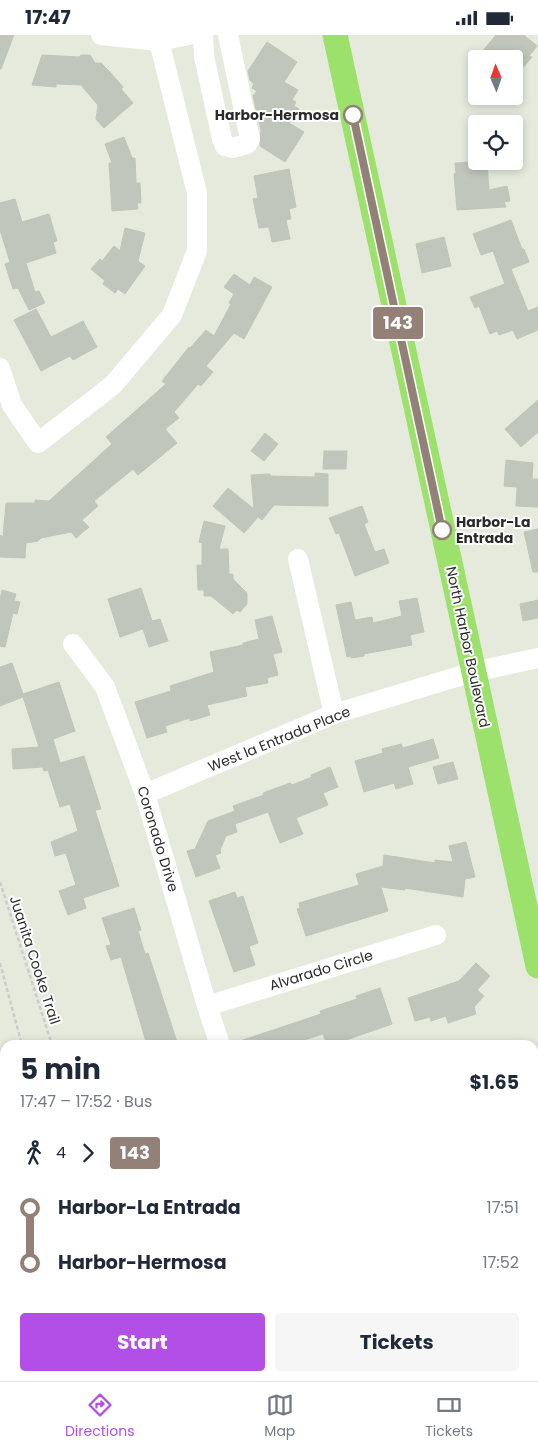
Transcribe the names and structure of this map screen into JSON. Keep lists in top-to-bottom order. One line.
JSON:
{"streets":{"main road":["North Harbor Boulevard"],"street":["West la Entrada Place","Coronado Drive","Alvarado Circle"],"path":["Juanita Cooke Trail"]},"crossings":[["North Harbor Boulevard","West la Entrada Place"],["West la Entrada Place","Coronado Drive"],["Coronado Drive","Alvarado Circle"]],"places":["Harbor-Hermosa","Harbor-La Entrada"],"lines":["bus line 143"],"north":"top","page":{"status":"17:47","on_map":"143","heading":["5 min","17:47 – 17:52 · Bus","$1.65"],"legs":["4","143"],"list":[{"name":"Harbor-La Entrada","value":"17:51"},{"name":"Harbor-Hermosa","value":"17:52"}],"buttons":["Start","Tickets"],"tabs":["Directions","Map","Tickets"]}}
